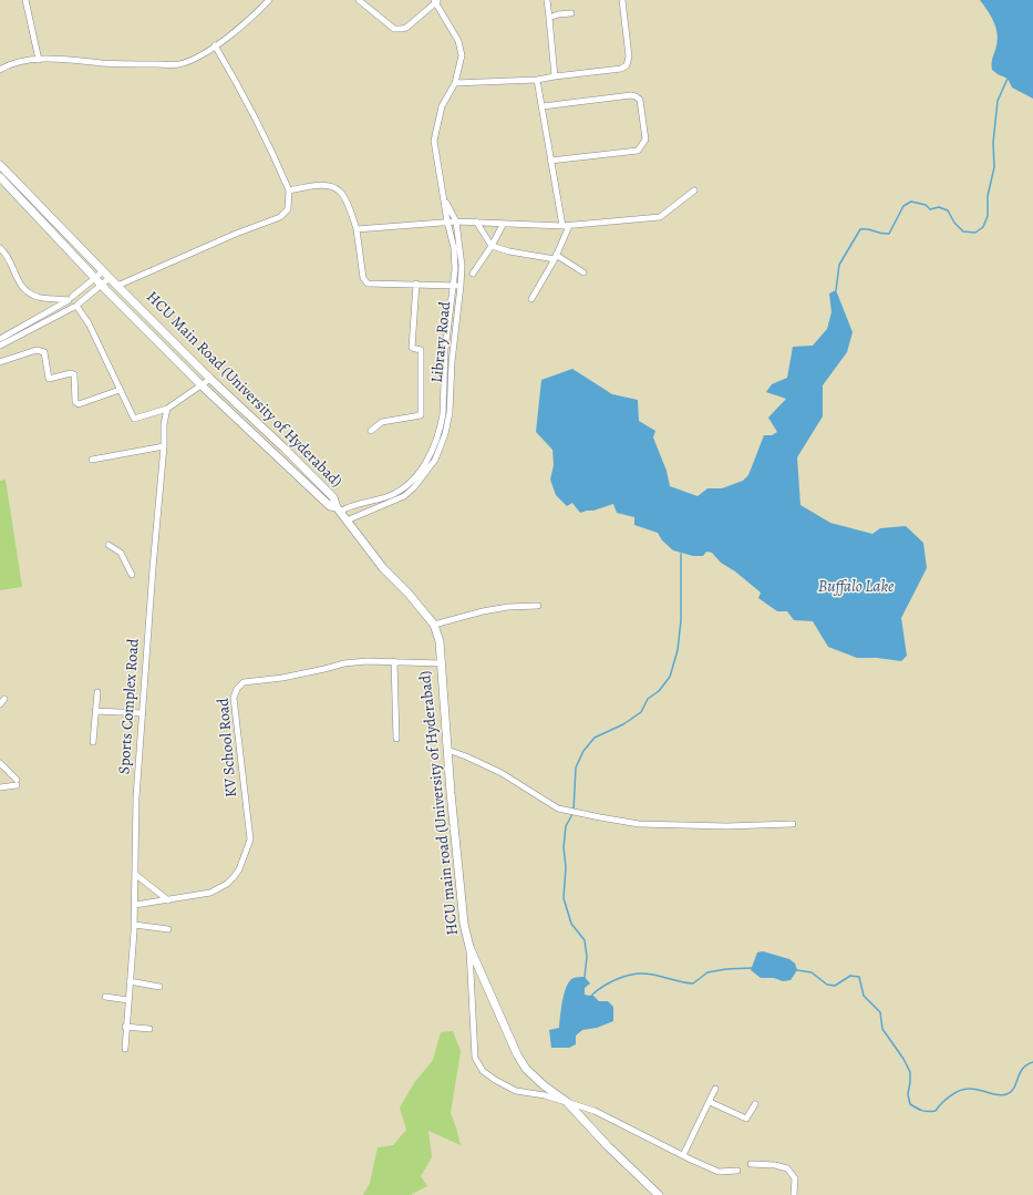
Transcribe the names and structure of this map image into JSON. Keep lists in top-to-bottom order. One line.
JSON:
{"streets":{"street":["Library Road","HCU Main Road (University of Hyderabad)","Sports Complex Road","KV School Road","HCU main road (University of Hyderabad)"]},"crossings":[["Library Road","HCU main road (University of Hyderabad)"],["HCU Main Road (University of Hyderabad)","HCU main road (University of Hyderabad)"],["Sports Complex Road","KV School Road"],["KV School Road","HCU main road (University of Hyderabad)"]],"water":["Buffalo Lake"]}
